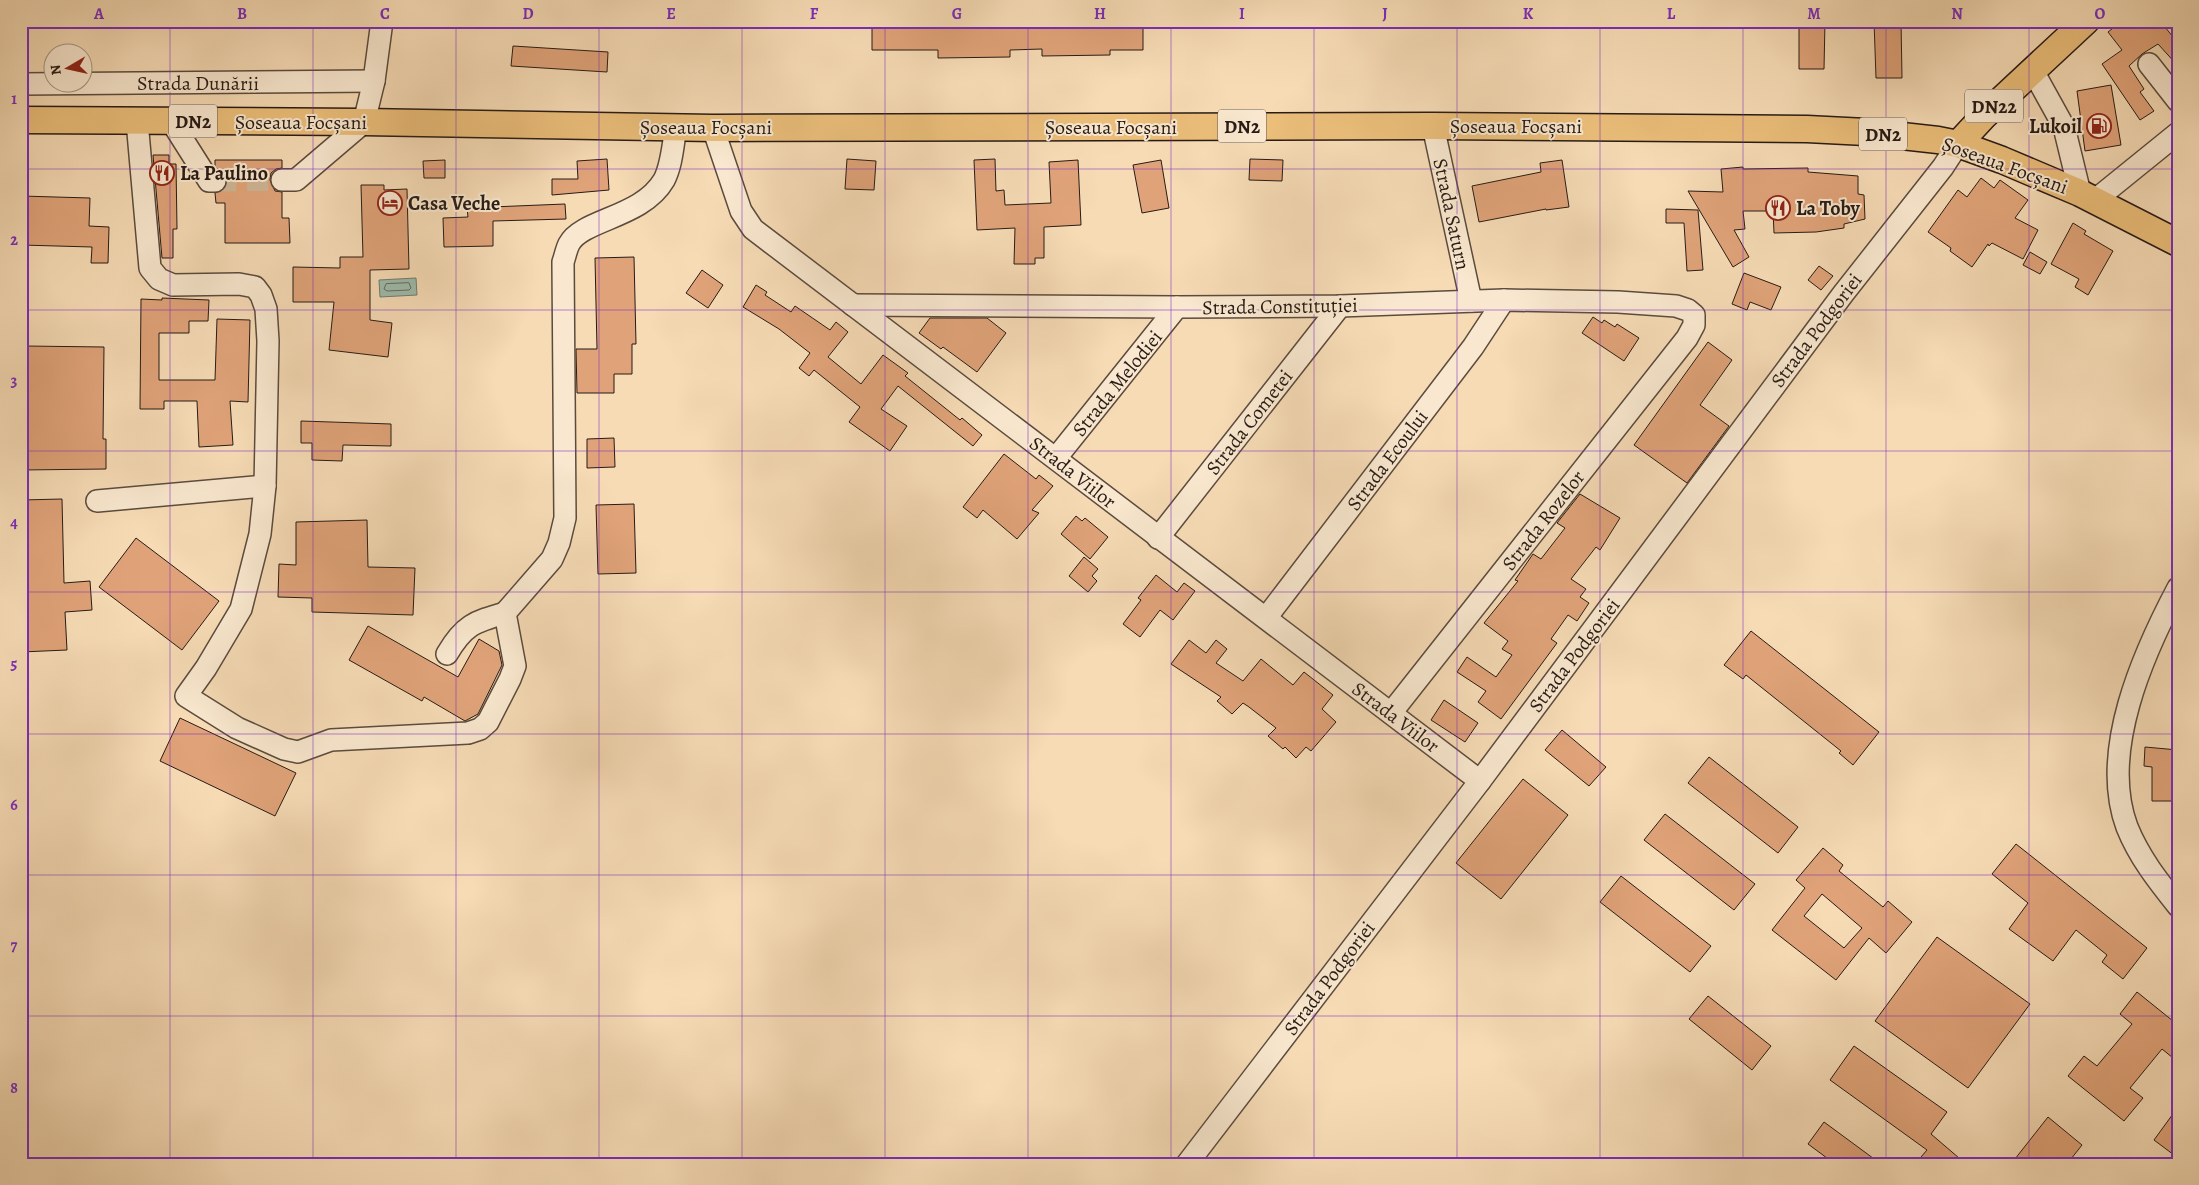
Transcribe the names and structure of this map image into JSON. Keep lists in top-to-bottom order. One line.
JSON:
{"streets":{"main road":["DN22","DN2","Șoseaua Focșani"],"street":["Strada Dunării","Strada Saturn","Strada Constituției","Strada Podgoriei","Strada Melodiei","Strada Cometei","Strada Ecoului","Strada Viilor","Strada Rozelor"]},"crossings":[["DN22","Șoseaua Focșani"],["DN22","Strada Podgoriei"],["Șoseaua Focșani","Strada Saturn"],["Șoseaua Focșani","Strada Podgoriei"],["Șoseaua Focșani","Strada Viilor"],["Strada Saturn","Strada Constituției"],["Strada Constituției","Strada Melodiei"],["Strada Constituției","Strada Cometei"],["Strada Constituției","Strada Ecoului"],["Strada Constituției","Strada Viilor"],["Strada Constituției","Strada Rozelor"],["Strada Podgoriei","Strada Viilor"],["Strada Melodiei","Strada Viilor"],["Strada Cometei","Strada Viilor"],["Strada Ecoului","Strada Viilor"],["Strada Viilor","Strada Rozelor"]],"places":{"fuel station":["Lukoil"],"restaurant":["La Paulino","La Toby"],"hotel":["Casa Veche"]},"north":"left","grid":{"columns":["A","B","C","D","E","F","G","H","I","J","K","L","M","N","O"],"rows":["1","2","3","4","5","6","7","8"]}}
